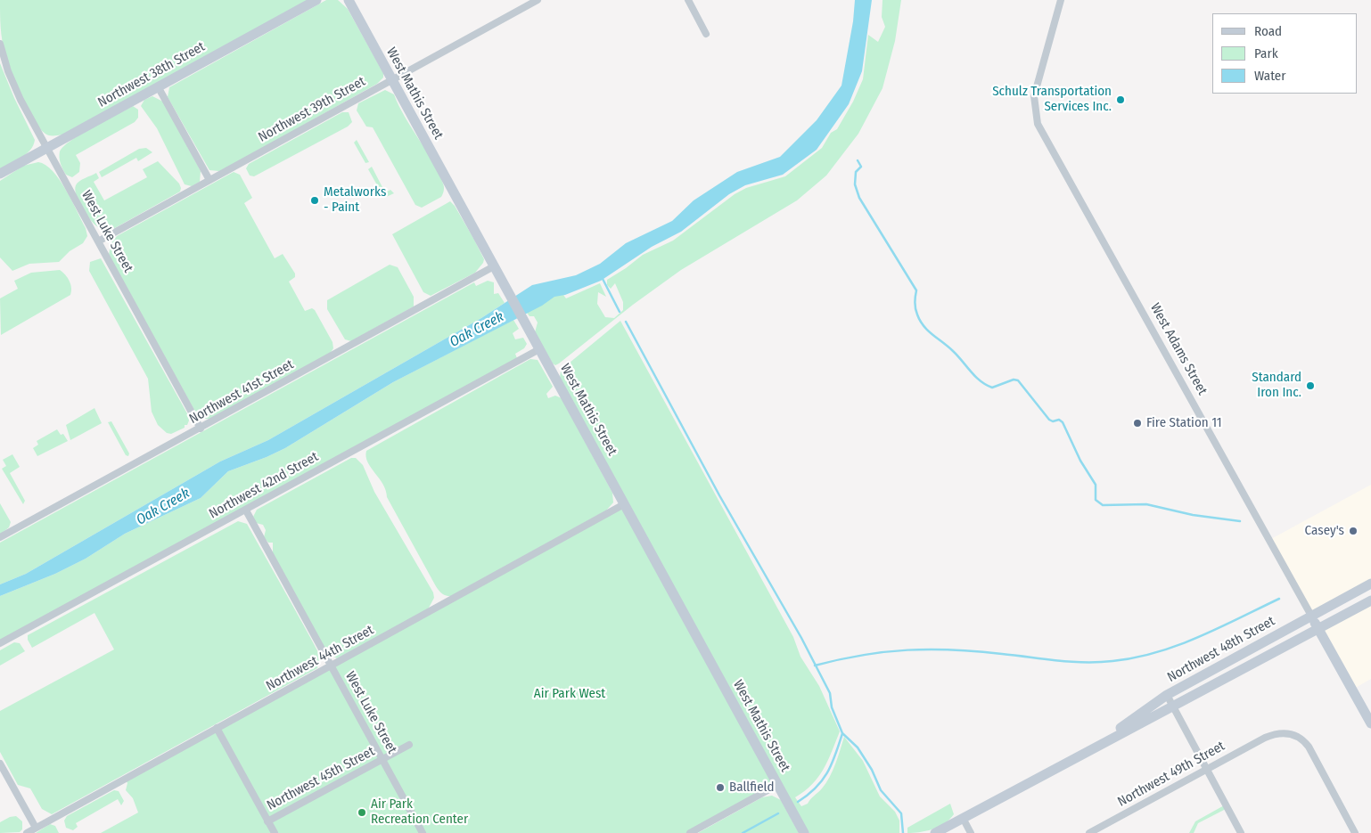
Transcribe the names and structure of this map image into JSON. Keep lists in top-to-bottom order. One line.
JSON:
{"streets":{"street":["Northwest 38th Street","West Mathis Street","Northwest 39th Street","West Luke Street","West Adams Street","Northwest 41st Street","Northwest 42nd Street","Northwest 48th Street","Northwest 44th Street","Northwest 49th Street","Northwest 45th Street"]},"crossings":[["Northwest 38th Street","West Luke Street"],["West Mathis Street","Northwest 39th Street"],["West Mathis Street","Northwest 41st Street"],["West Mathis Street","Northwest 42nd Street"],["West Mathis Street","Northwest 44th Street"],["Northwest 39th Street","West Luke Street"],["West Luke Street","Northwest 41st Street"],["West Luke Street","Northwest 42nd Street"],["West Luke Street","Northwest 44th Street"],["West Luke Street","Northwest 45th Street"],["West Adams Street","Northwest 48th Street"]],"water":["Oak Creek"],"parks":["Air Park West"],"places":["Schulz Transportation Services Inc.","Metalworks - Paint","Standard Iron Inc.","Fire Station 11","Casey's","Ballfield","Air Park Recreation Center"],"legend":["Road","Park","Water"]}
